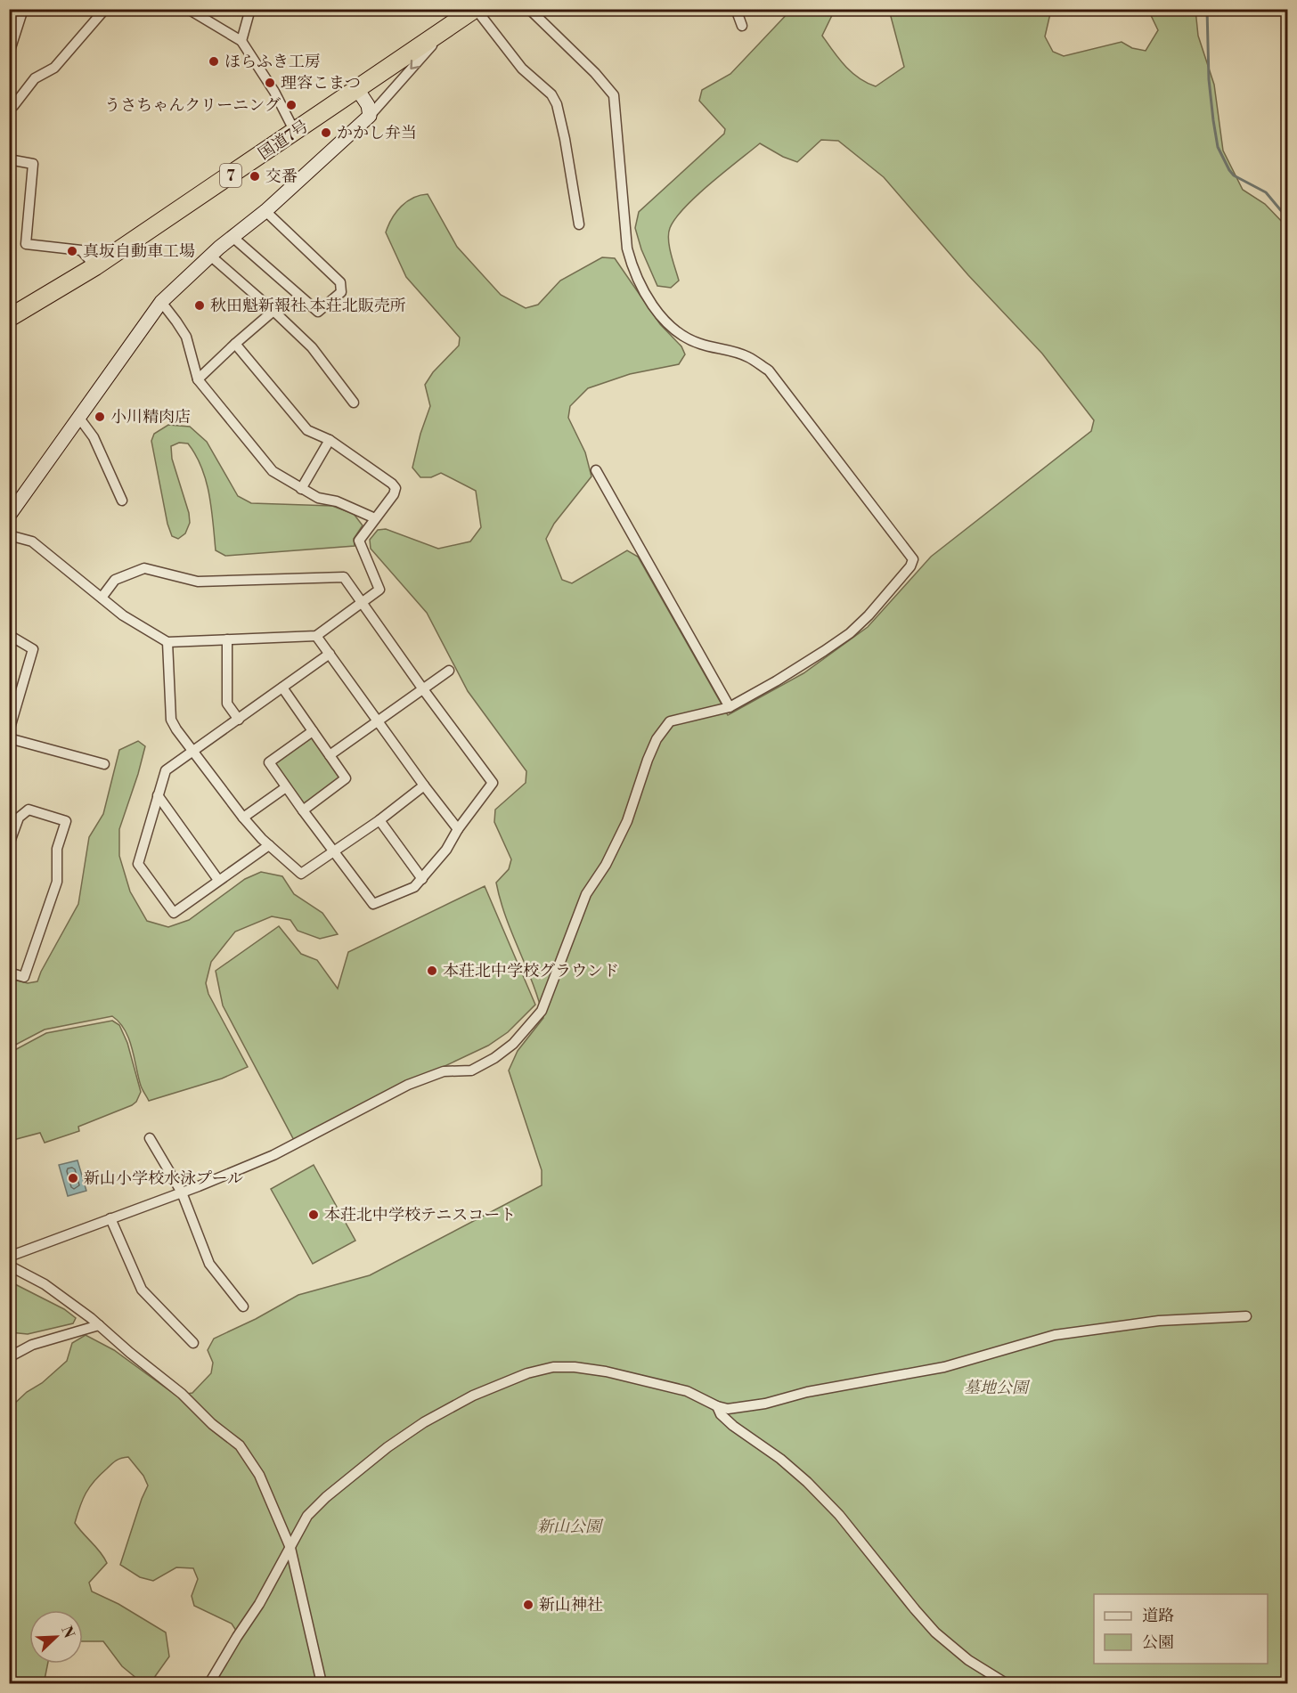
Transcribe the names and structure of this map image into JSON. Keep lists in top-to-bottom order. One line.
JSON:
{"streets":{"highway":["国道7号","7"]},"parks":["墓地公園","新山公園"],"places":["ほらふき工房","理容こまつ","うさちゃんクリーニング","かかし弁当","交番","真坂自動車工場","秋田魁新報社 本荘北販売所","小川精肉店","本荘北中学校グラウンド","新山小学校水泳プール","本荘北中学校テニスコート","新山神社"],"legend":["道路","公園"],"north":"top right"}
